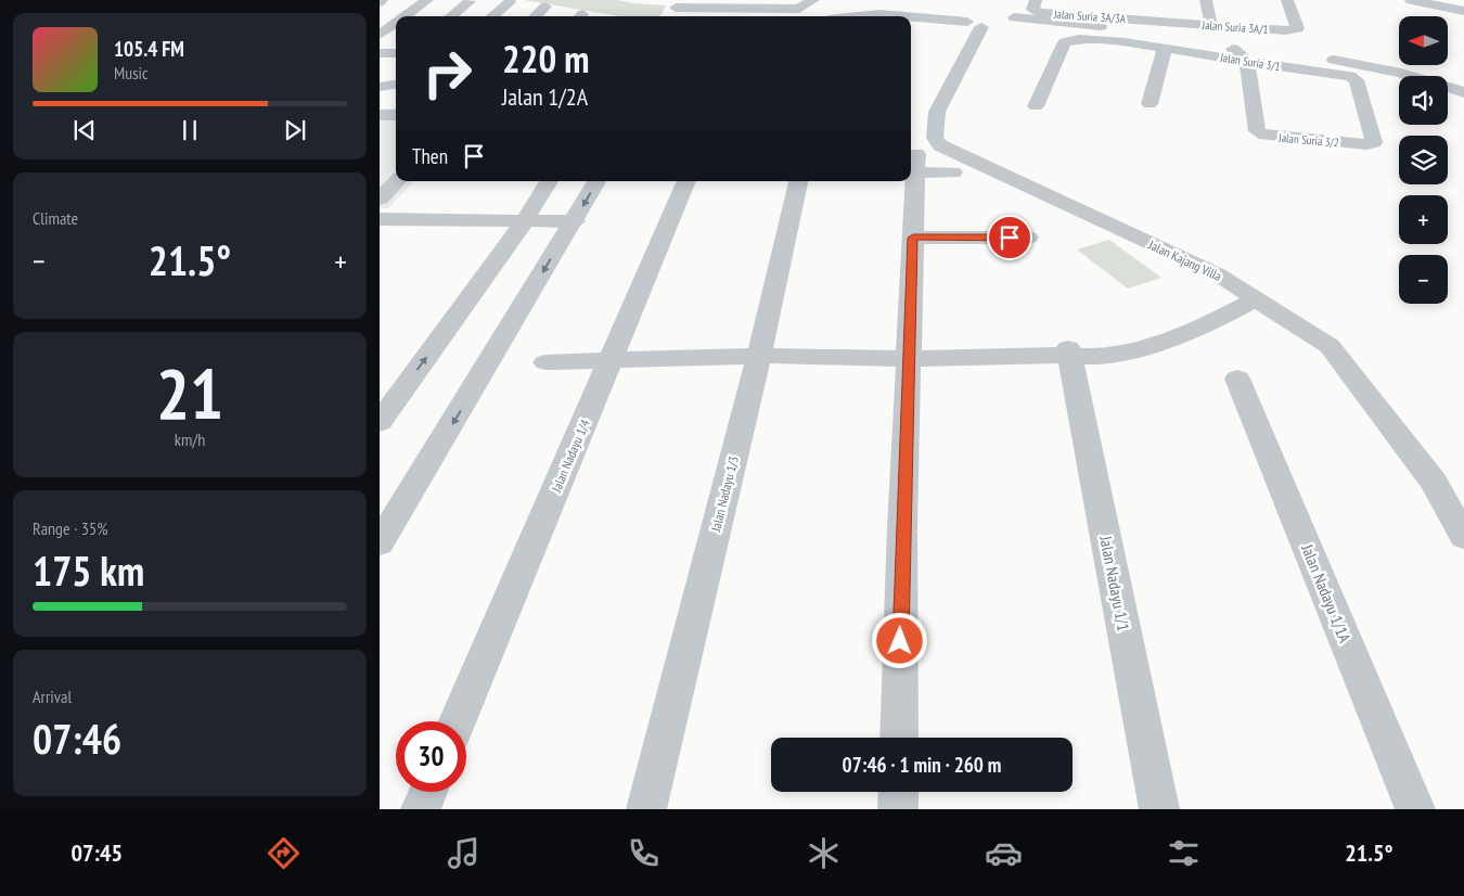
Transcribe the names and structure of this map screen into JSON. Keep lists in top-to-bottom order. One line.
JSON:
{"streets":{"street":["Jalan Suria 3A/3A","Jalan Suria 3A/1","Jalan Suria 3/1","Jalan Suria 3/2","Jalan Kajang Villa","Jalan Nadayu 1/4","Jalan Nadayu 1/3","Jalan Nadayu 1/1","Jalan Nadayu 1/1A"]},"crossings":[["Jalan Suria 3A/3A","Jalan Suria 3/1"],["Jalan Suria 3/1","Jalan Suria 3/2"]],"north":"left","page":{"map_buttons":["+","−"],"turn":["220 m","Jalan 1/2A"],"song":["105.4 FM","Music"],"then":"Then","tile":["Climate",["21","km/h"],["Range · 35%","175 km"],["Arrival","07:46"]],"heat":["−","21.5°","+"],"limit":"30","trip":"07:46 · 1 min · 260 m","tabs":["07:45","21.5°"]}}
